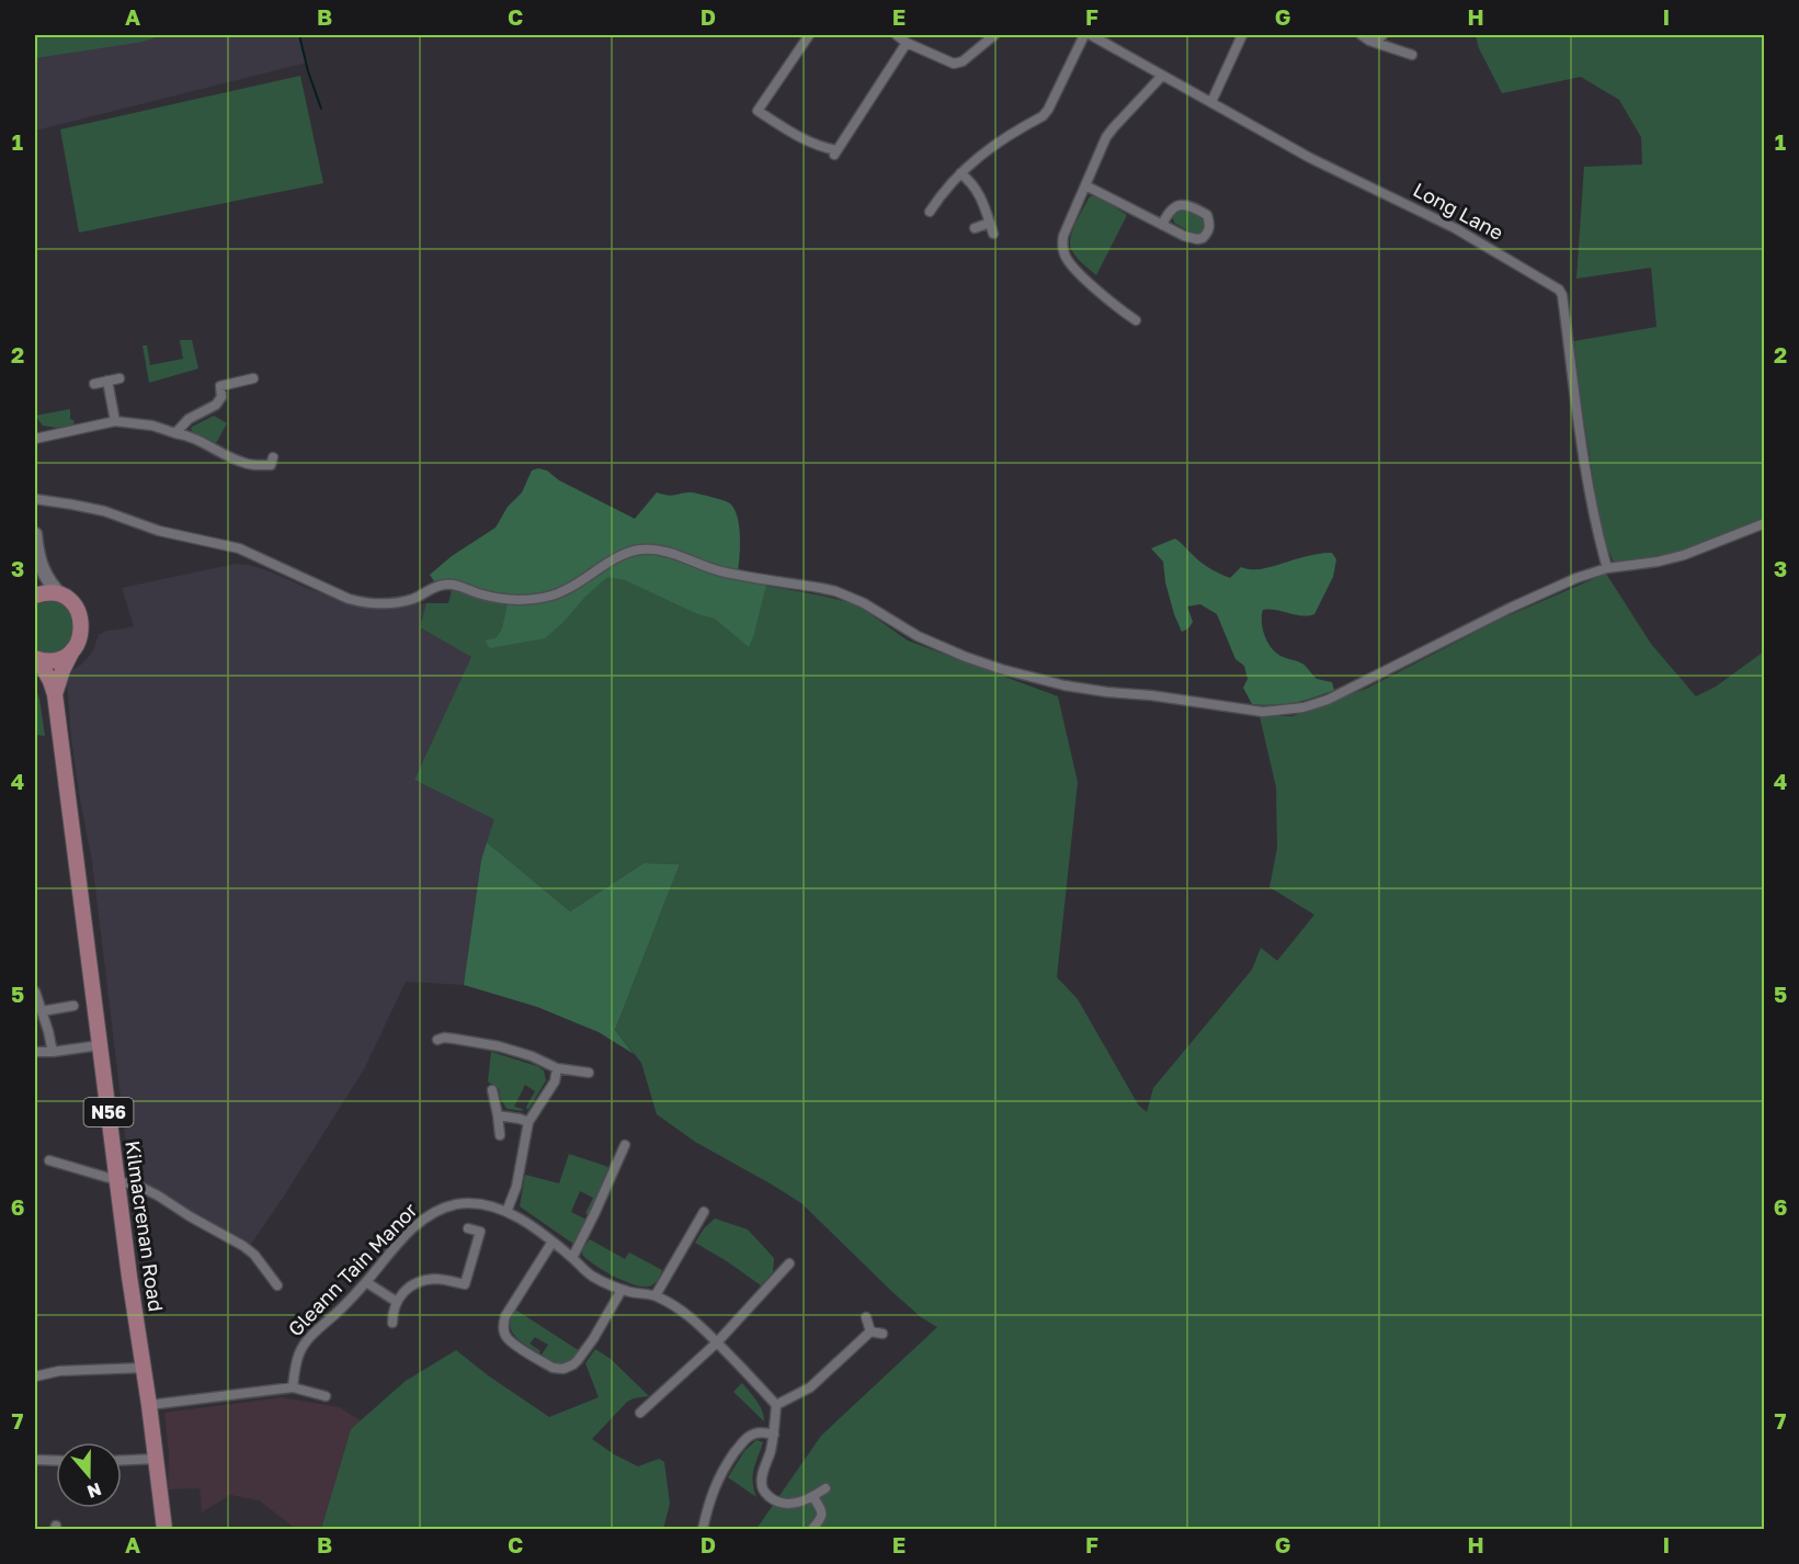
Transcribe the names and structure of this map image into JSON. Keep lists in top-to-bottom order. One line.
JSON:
{"streets":{"main road":["N56","Kilmacrenan Road"],"street":["Long Lane","Gleann Tain Manor"]},"crossings":[["N56","Kilmacrenan Road"]],"north":"bottom","grid":{"columns":["A","B","C","D","E","F","G","H","I"],"rows":["1","2","3","4","5","6","7"]}}
